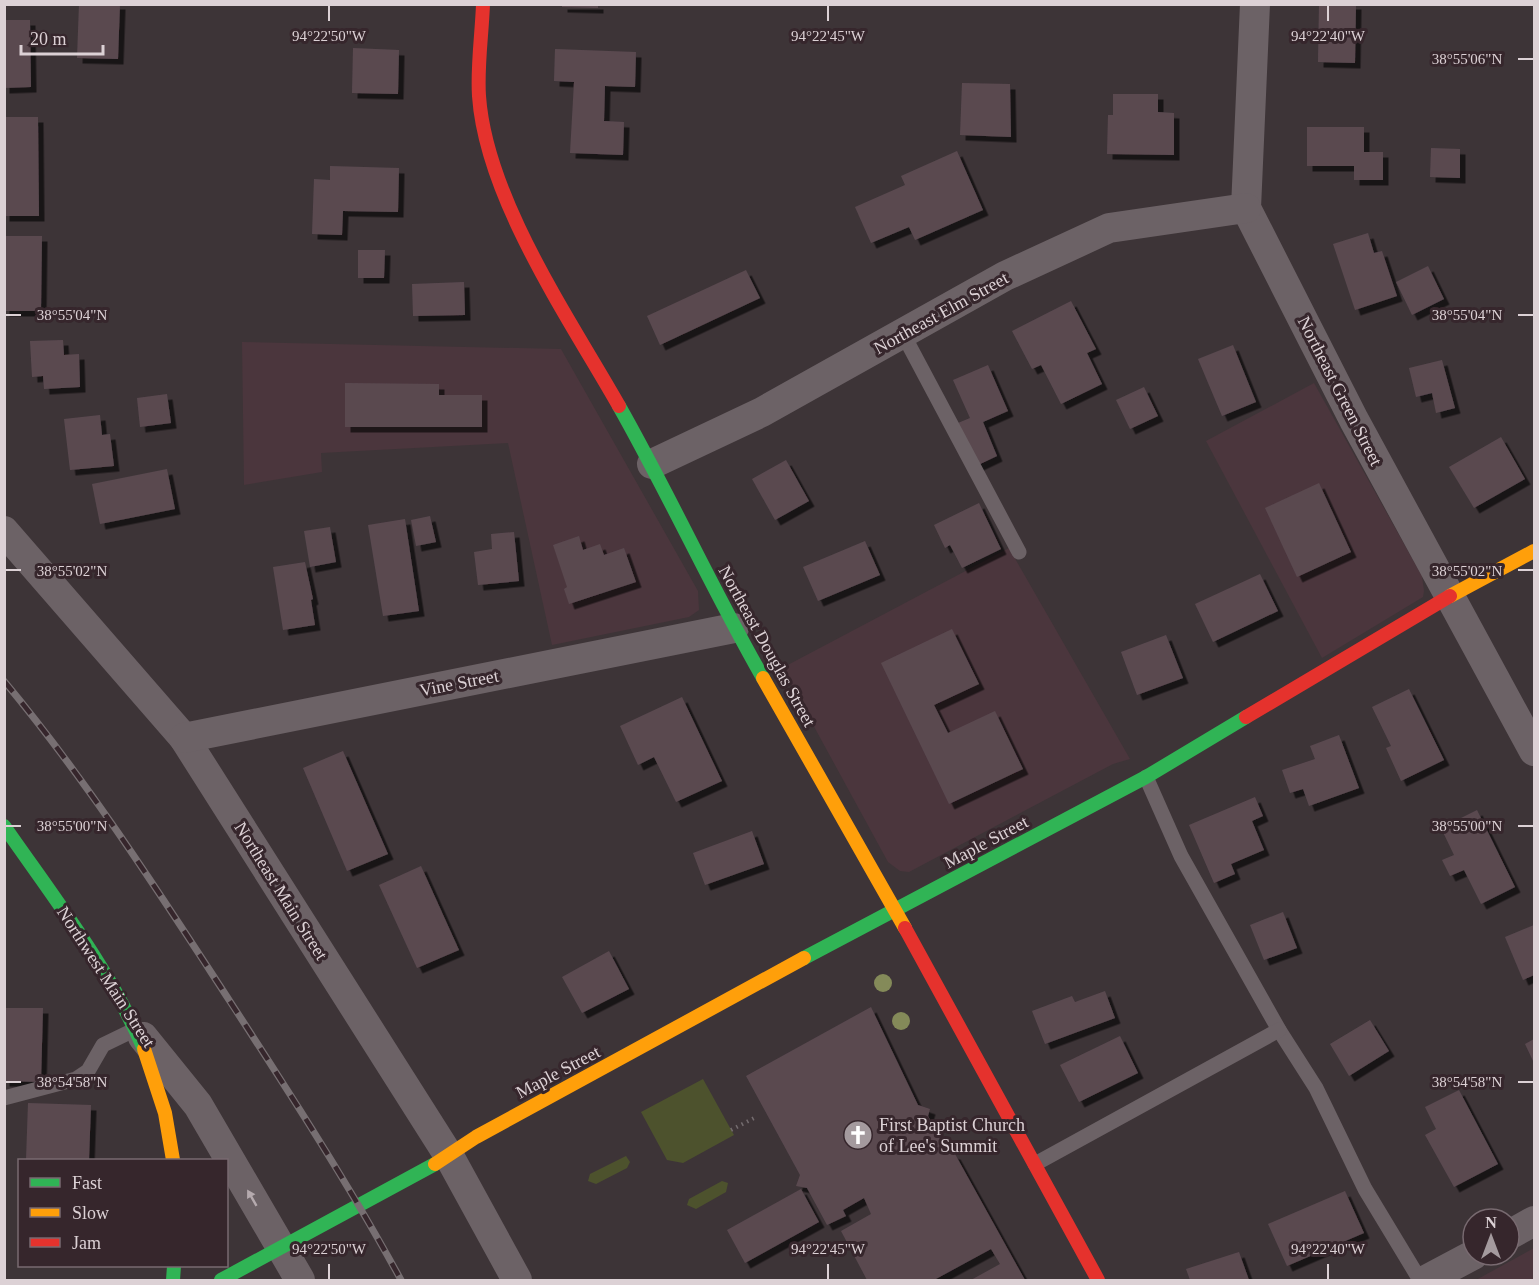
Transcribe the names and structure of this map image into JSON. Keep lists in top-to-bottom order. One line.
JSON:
{"streets":{"street":["Northeast Elm Street","Northeast Green Street","Northeast Douglas Street","Vine Street","Maple Street","Northeast Main Street","Northwest Main Street"]},"crossings":[["Northeast Elm Street","Northeast Green Street"],["Northeast Elm Street","Northeast Douglas Street"],["Northeast Green Street","Maple Street"],["Northeast Douglas Street","Vine Street"],["Northeast Douglas Street","Maple Street"],["Vine Street","Northeast Main Street"],["Maple Street","Northeast Main Street"],["Maple Street","Northwest Main Street"]],"places":{"church":["First Baptist Church of Lee's Summit"]},"legend":["Fast","Slow","Jam"],"scale_bar":"20 m","north":"top","coordinates":["94°22'50\"W","94°22'45\"W","94°22'40\"W","38°55'06\"N","38°55'04\"N","38°55'02\"N","38°55'00\"N","38°54'58\"N"]}
